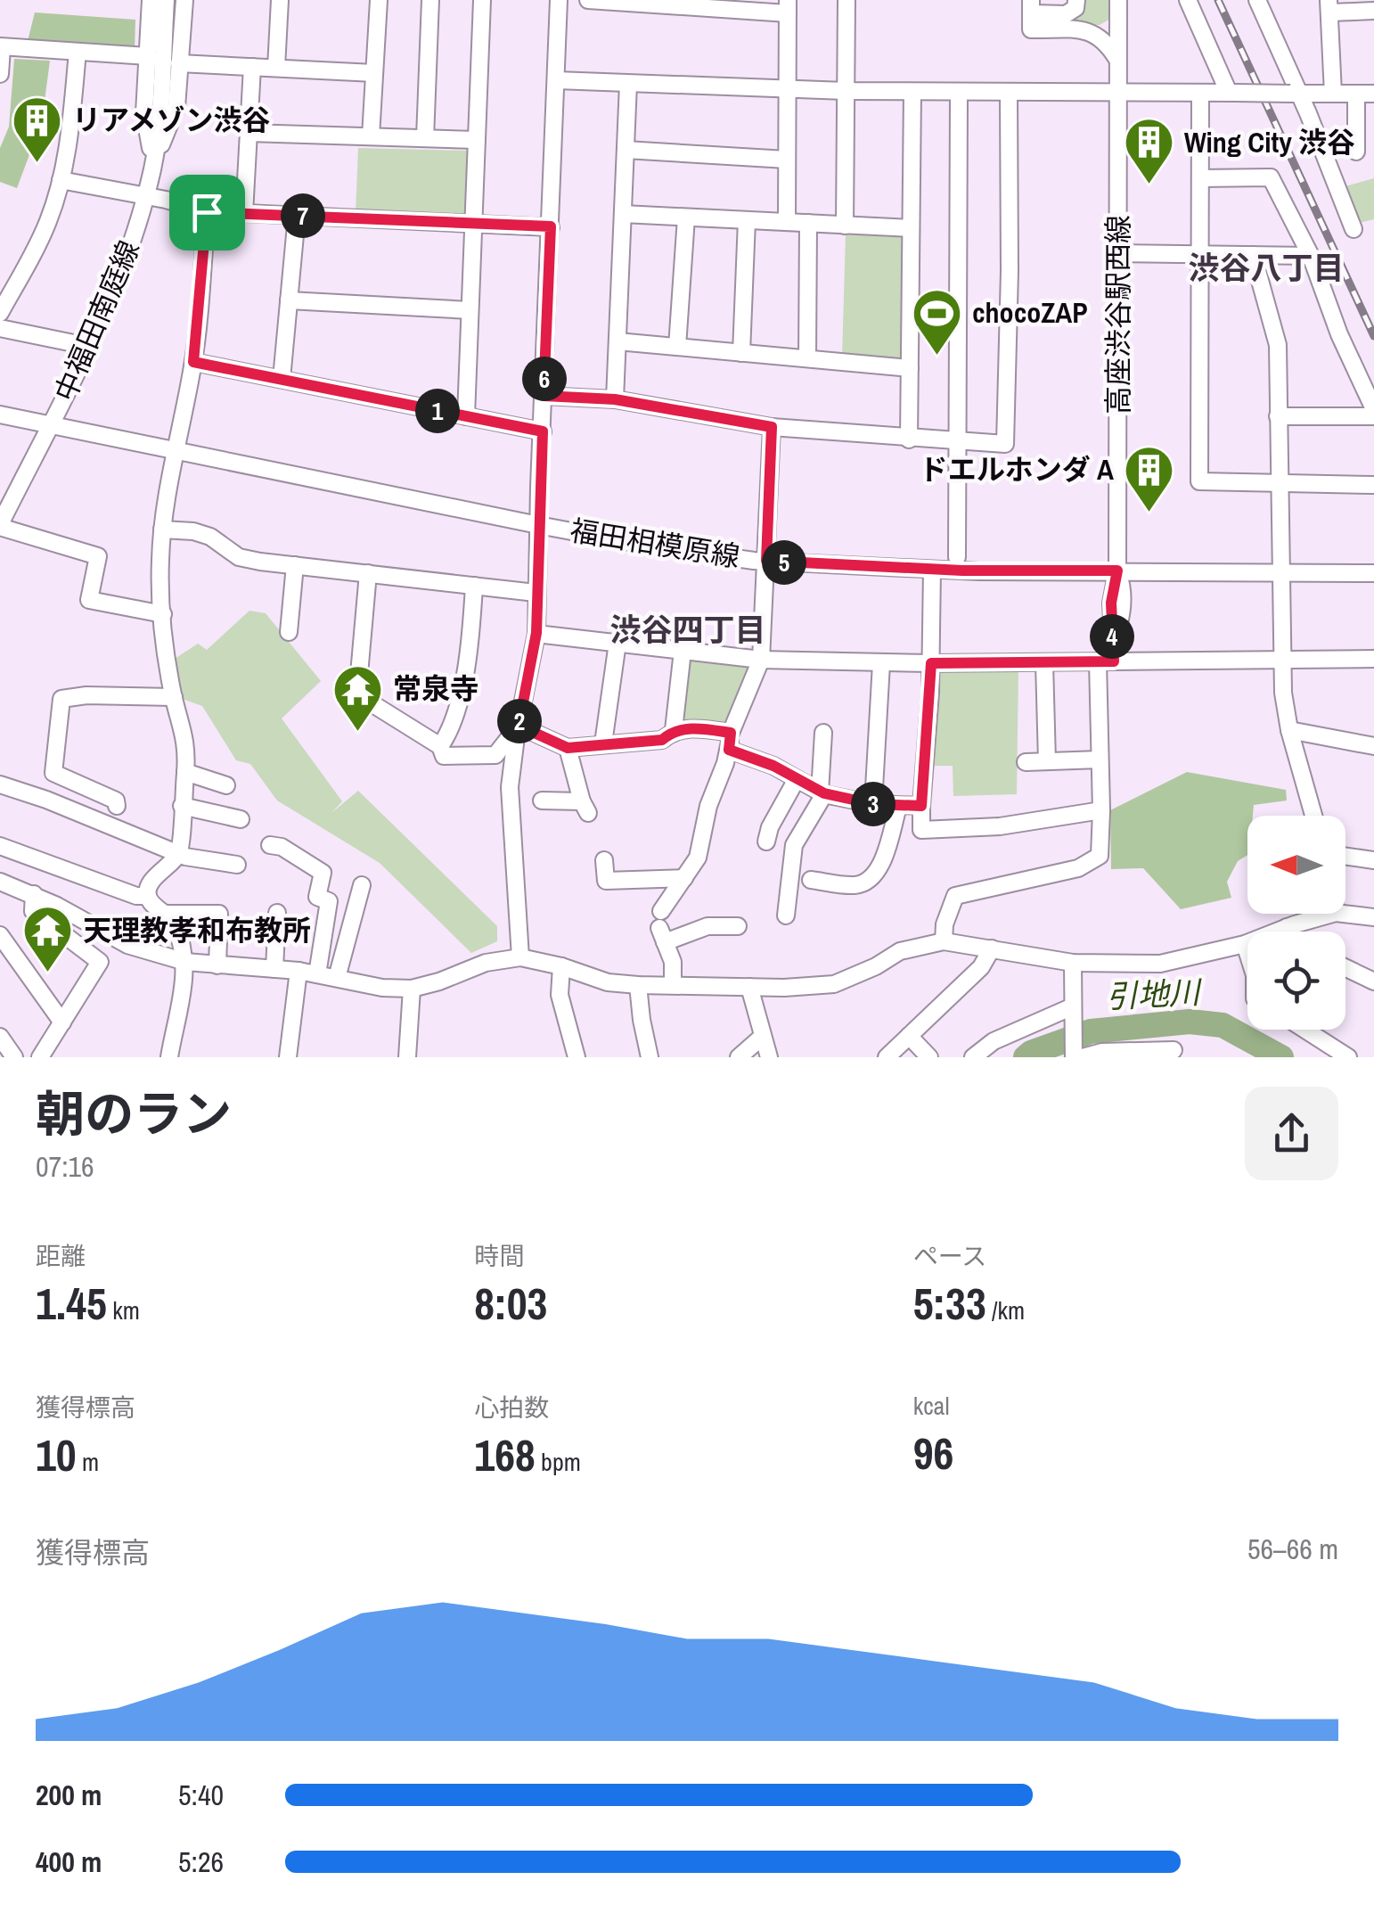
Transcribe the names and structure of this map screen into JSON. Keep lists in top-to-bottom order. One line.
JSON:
{"streets":{"street":["高座渋谷駅西線","中福田南庭線","福田相模原線"]},"crossings":[["高座渋谷駅西線","福田相模原線"],["中福田南庭線","福田相模原線"]],"districts":["渋谷八丁目","渋谷四丁目"],"water":["引地川"],"places":{"building":["リアメゾン渋谷","Wing City 渋谷","ドエルホンダ A"],"sports":["chocoZAP"],"temple":["常泉寺","天理教孝和布教所"]},"north":"left","page":{"pins":["7","6","1","5","4","2","3"],"heading":["朝のラン","07:16"],"stats":[["距離","1.45 km"],["時間","8:03"],["ペース","5:33 /km"],["獲得標高","10 m"],["心拍数","168 bpm"],["kcal","96"]],"chart":["獲得標高","56–66 m"],"list":[{"name":"200 m","note":"5:40"},{"name":"400 m","note":"5:26"}]}}
